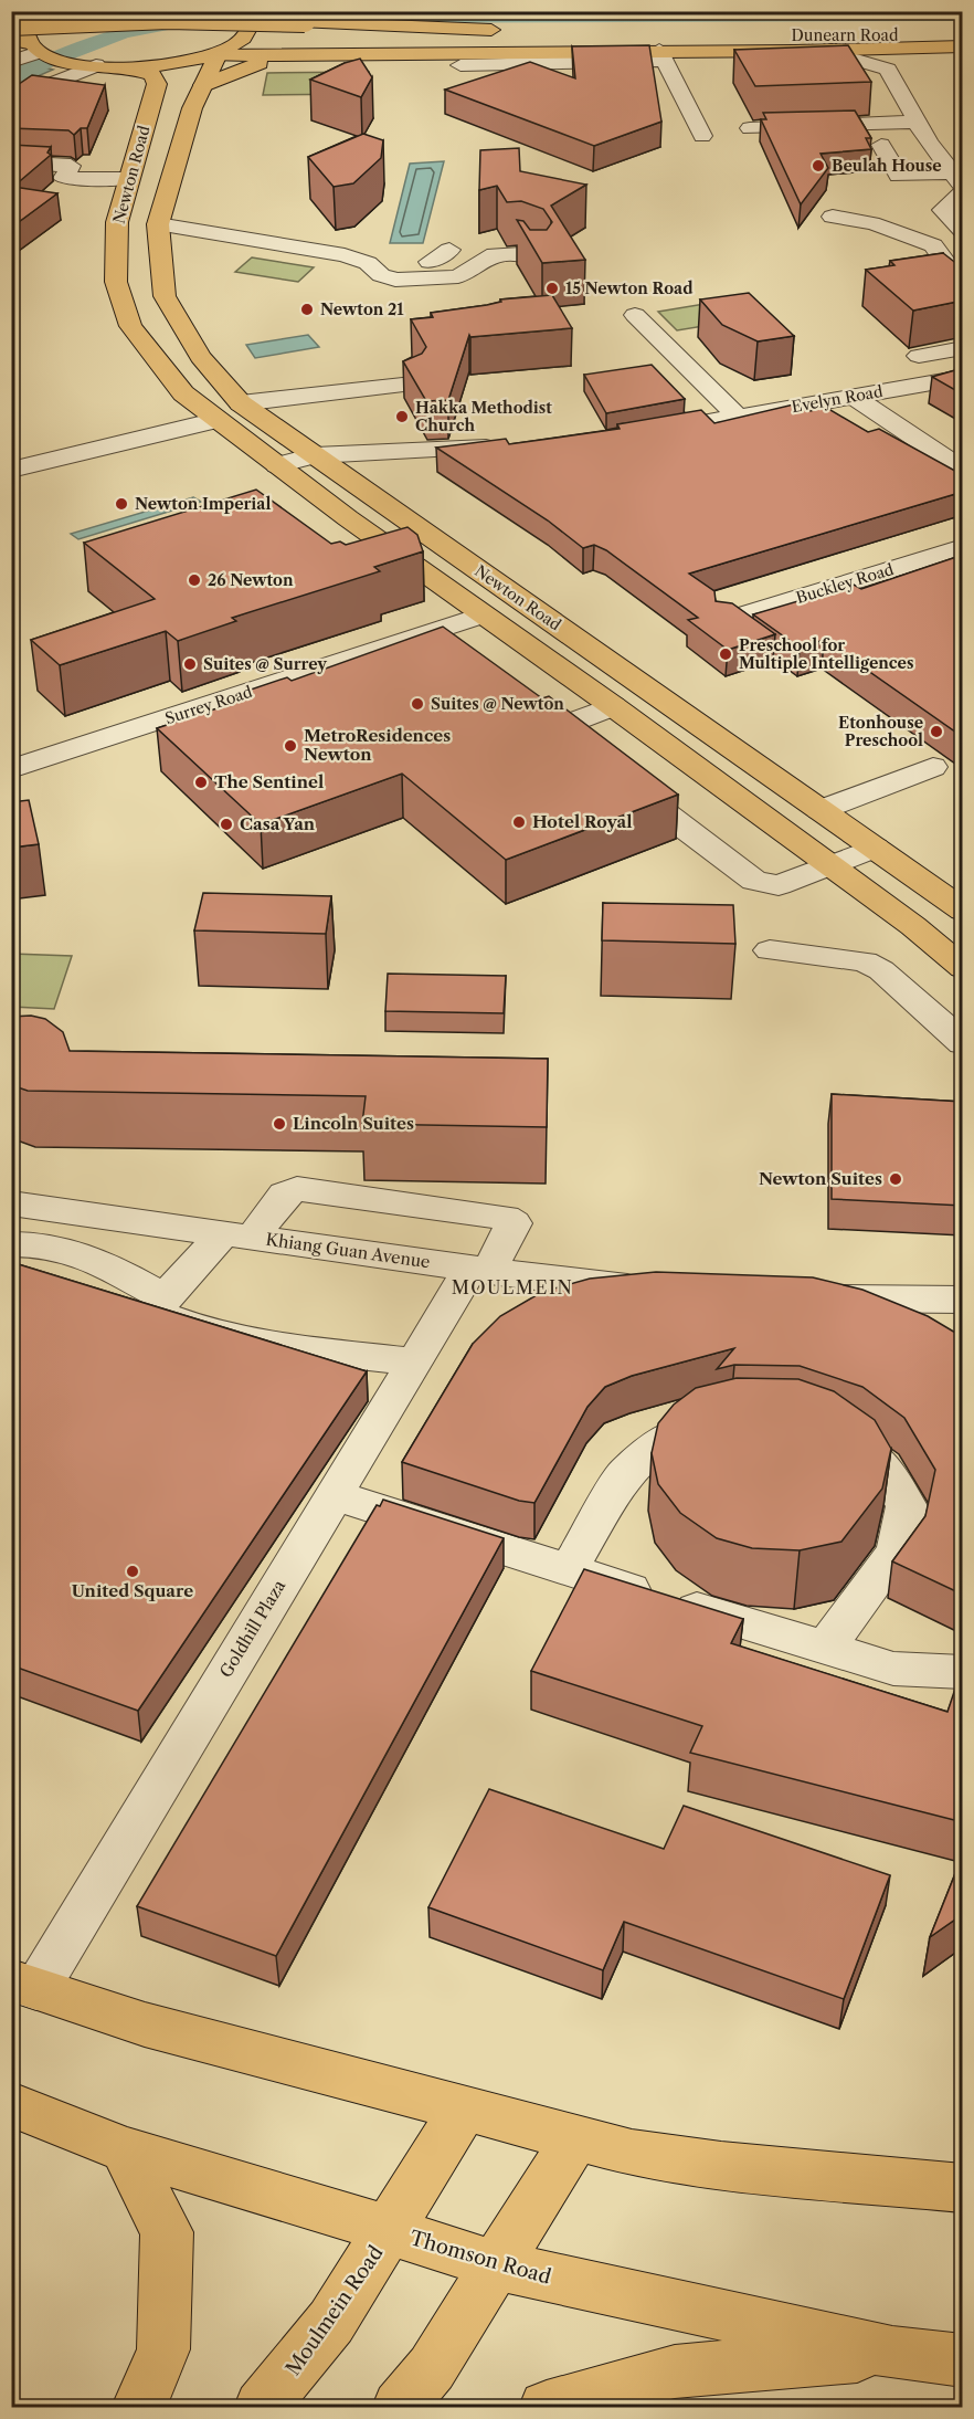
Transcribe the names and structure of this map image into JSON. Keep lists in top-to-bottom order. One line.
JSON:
{"streets":{"main road":["Dunearn Road","Newton Road","Thomson Road","Moulmein Road"],"street":["Evelyn Road","Buckley Road","Surrey Road","Khiang Guan Avenue","Goldhill Plaza"]},"crossings":[["Newton Road","Surrey Road"],["Khiang Guan Avenue","Goldhill Plaza"],["Thomson Road","Moulmein Road"]],"districts":["MOULMEIN"],"places":["Beulah House","15 Newton Road","Newton 21","Hakka Methodist Church","Newton Imperial","26 Newton","Preschool for Multiple Intelligences","Suites @ Surrey","Suites @ Newton","Etonhouse Preschool","MetroResidences Newton","The Sentinel","Hotel Royal","Casa Yan","Lincoln Suites","Newton Suites","United Square"]}
